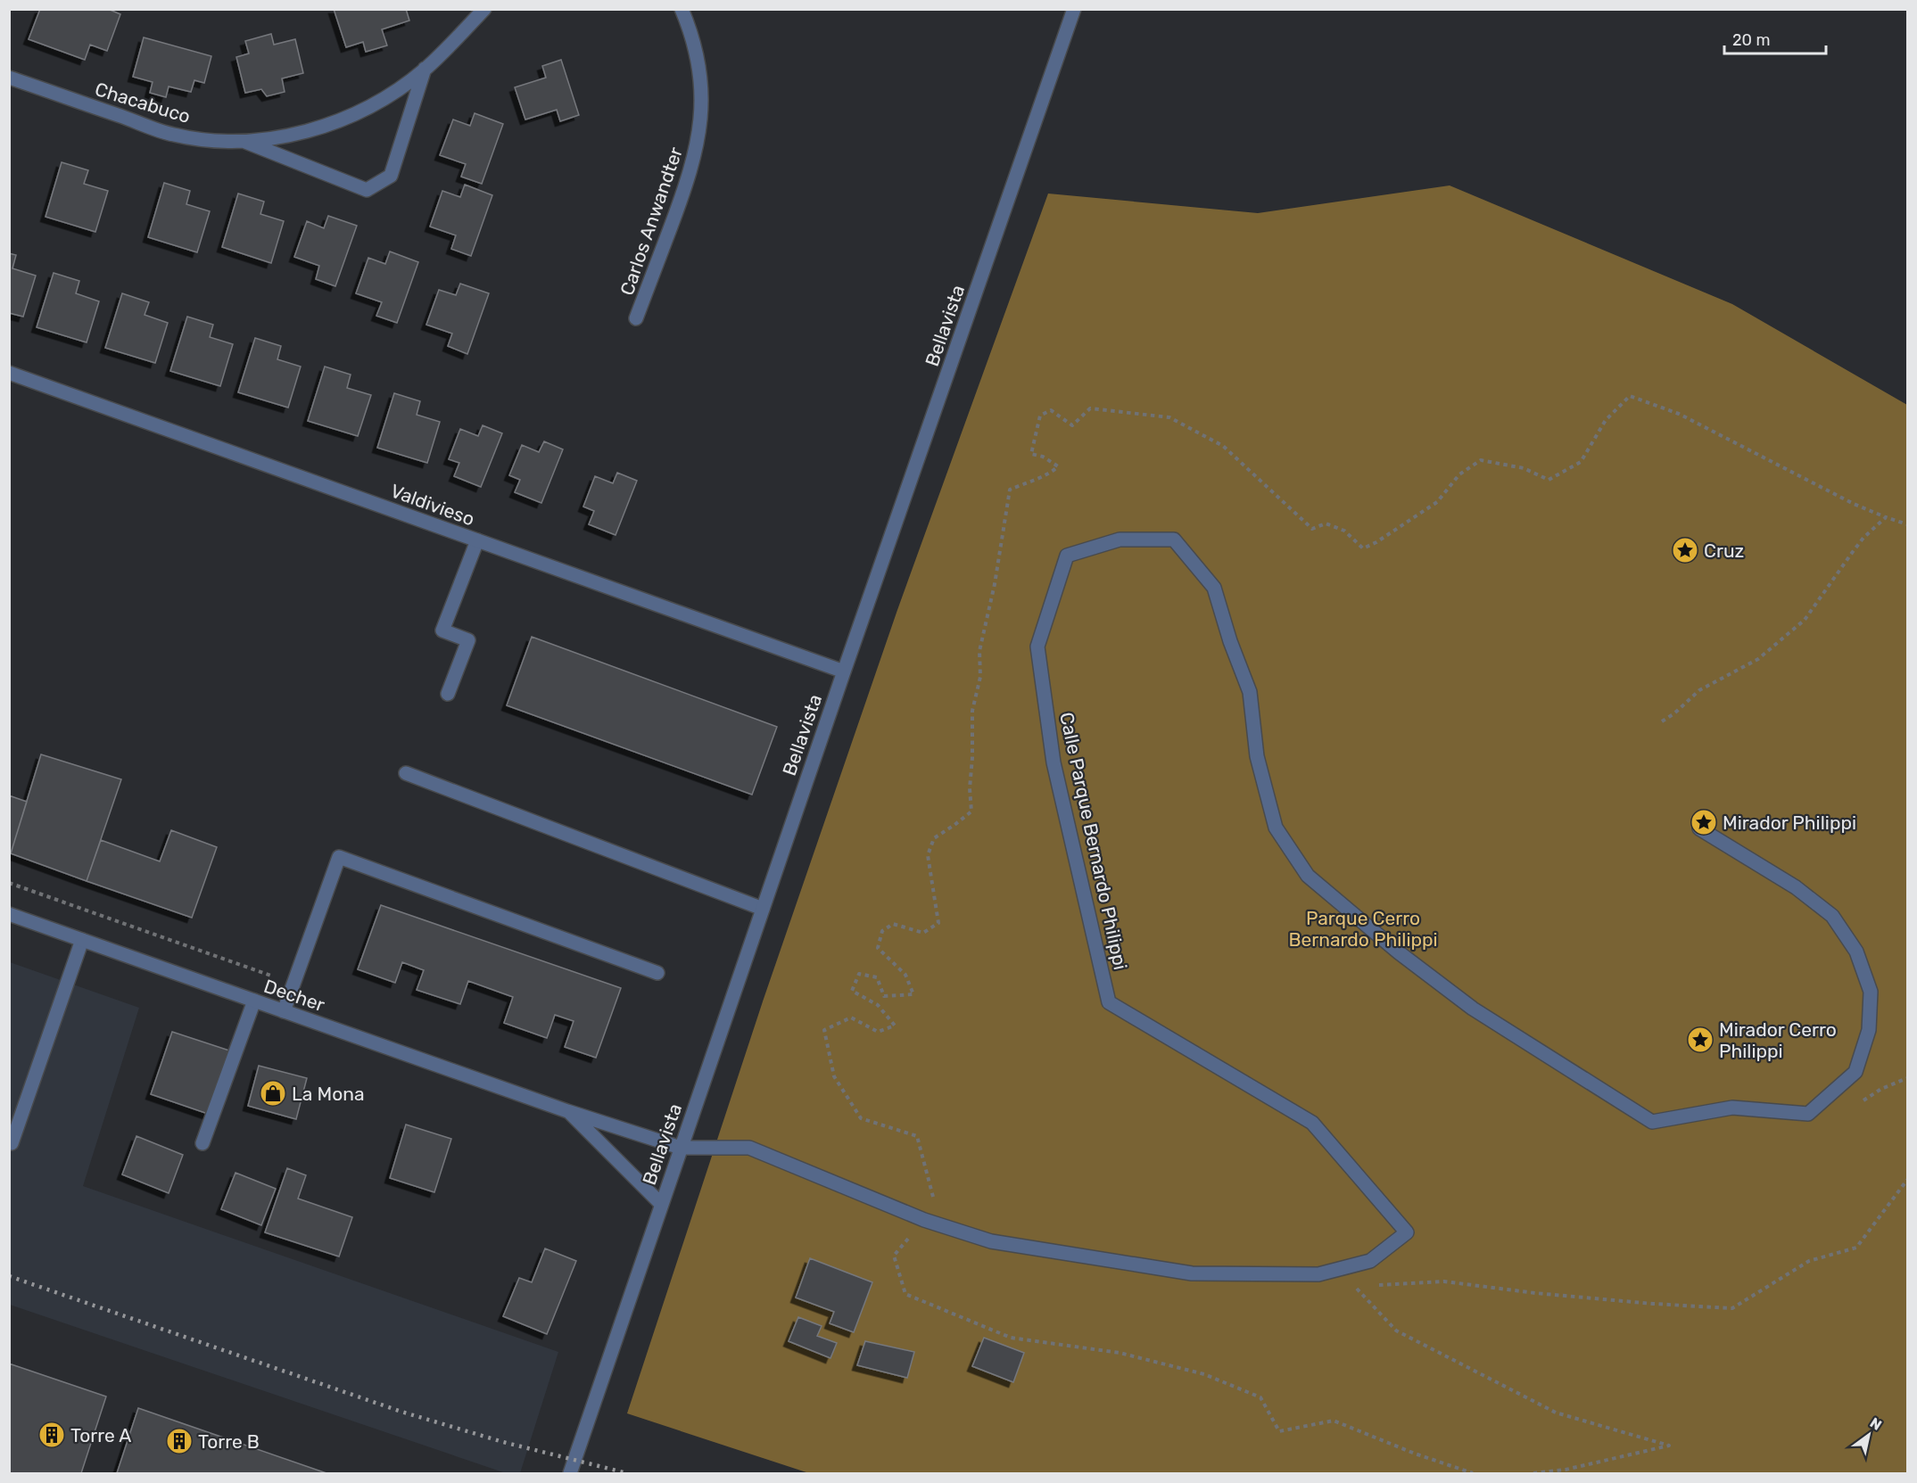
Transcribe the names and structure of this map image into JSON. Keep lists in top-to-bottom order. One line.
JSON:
{"streets":{"street":["Chacabuco","Carlos Anwandter","Bellavista","Valdivieso","Calle Parque Bernardo Philippi","Decher"]},"crossings":[["Bellavista","Valdivieso"],["Bellavista","Calle Parque Bernardo Philippi"],["Bellavista","Decher"],["Calle Parque Bernardo Philippi","Decher"]],"parks":["Parque Cerro Bernardo Philippi"],"places":{"place":["Cruz","Mirador Philippi","Mirador Cerro Philippi"],"shop":["La Mona"],"building":["Torre A","Torre B"]},"scale_bar":"20 m","north":"top right"}
